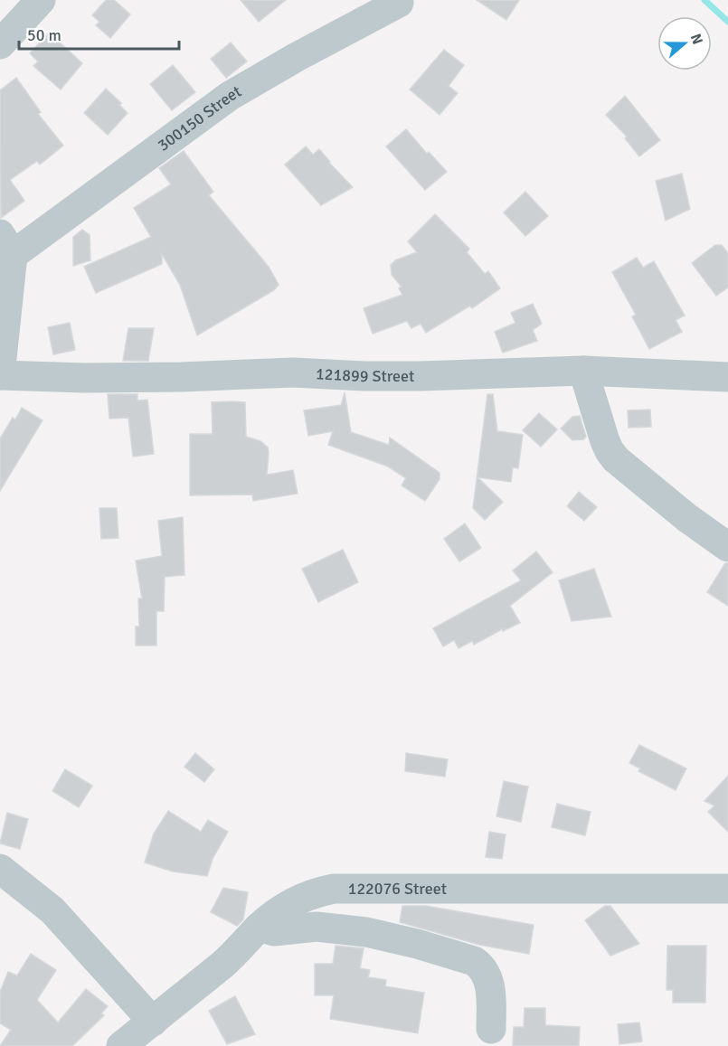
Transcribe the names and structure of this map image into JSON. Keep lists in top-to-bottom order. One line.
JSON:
{"streets":{"street":["300150 Street","121899 Street","122076 Street"]},"scale_bar":"50 m","north":"right"}
